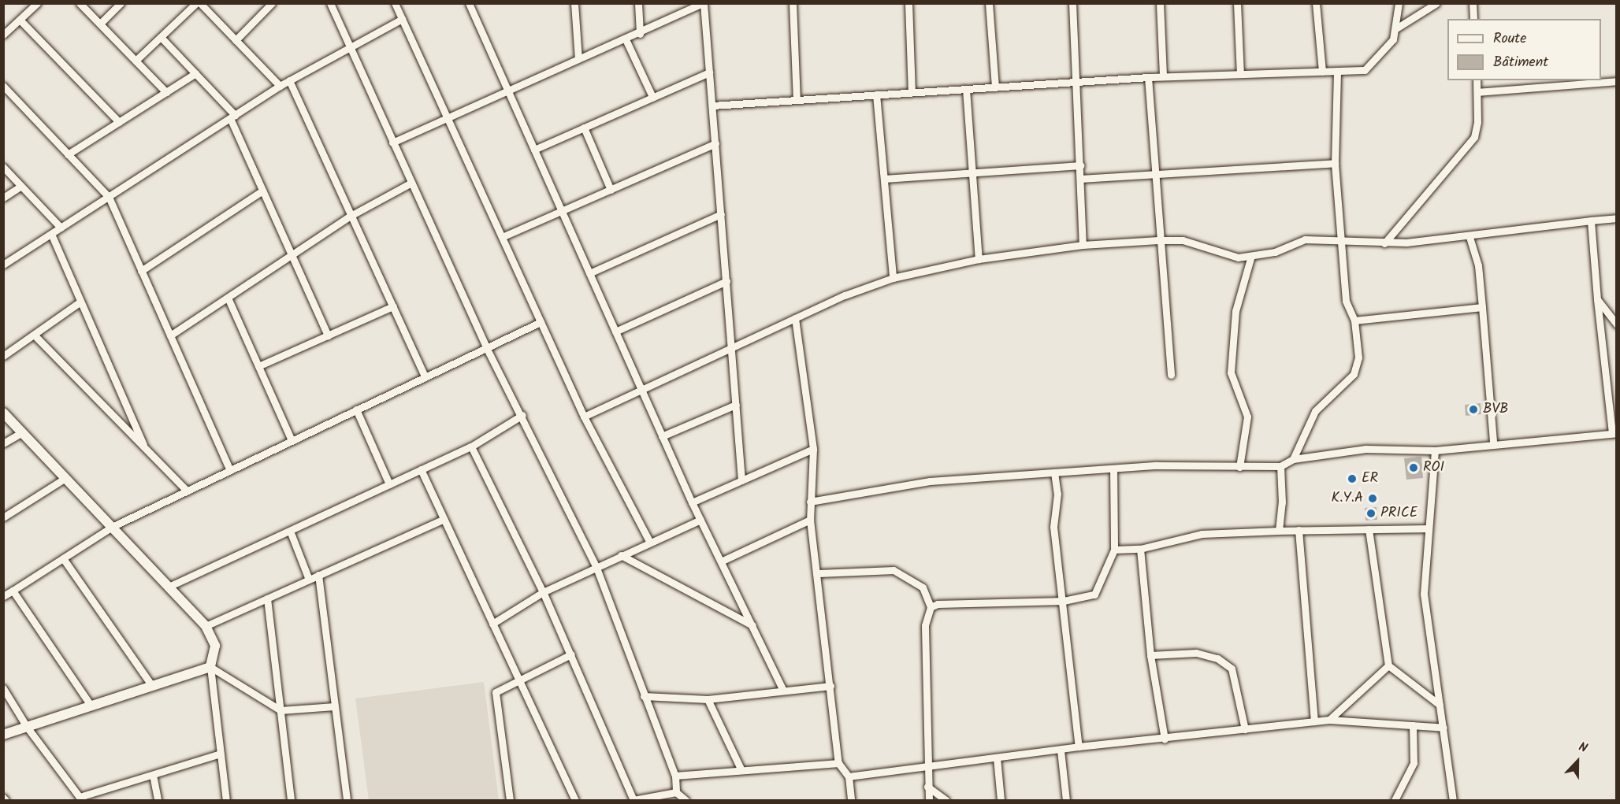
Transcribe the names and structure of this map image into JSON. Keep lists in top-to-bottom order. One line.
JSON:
{"places":["BVB","ROI","ER","K.Y.A","PRICE"],"legend":["Route","Bâtiment"],"north":"top"}
